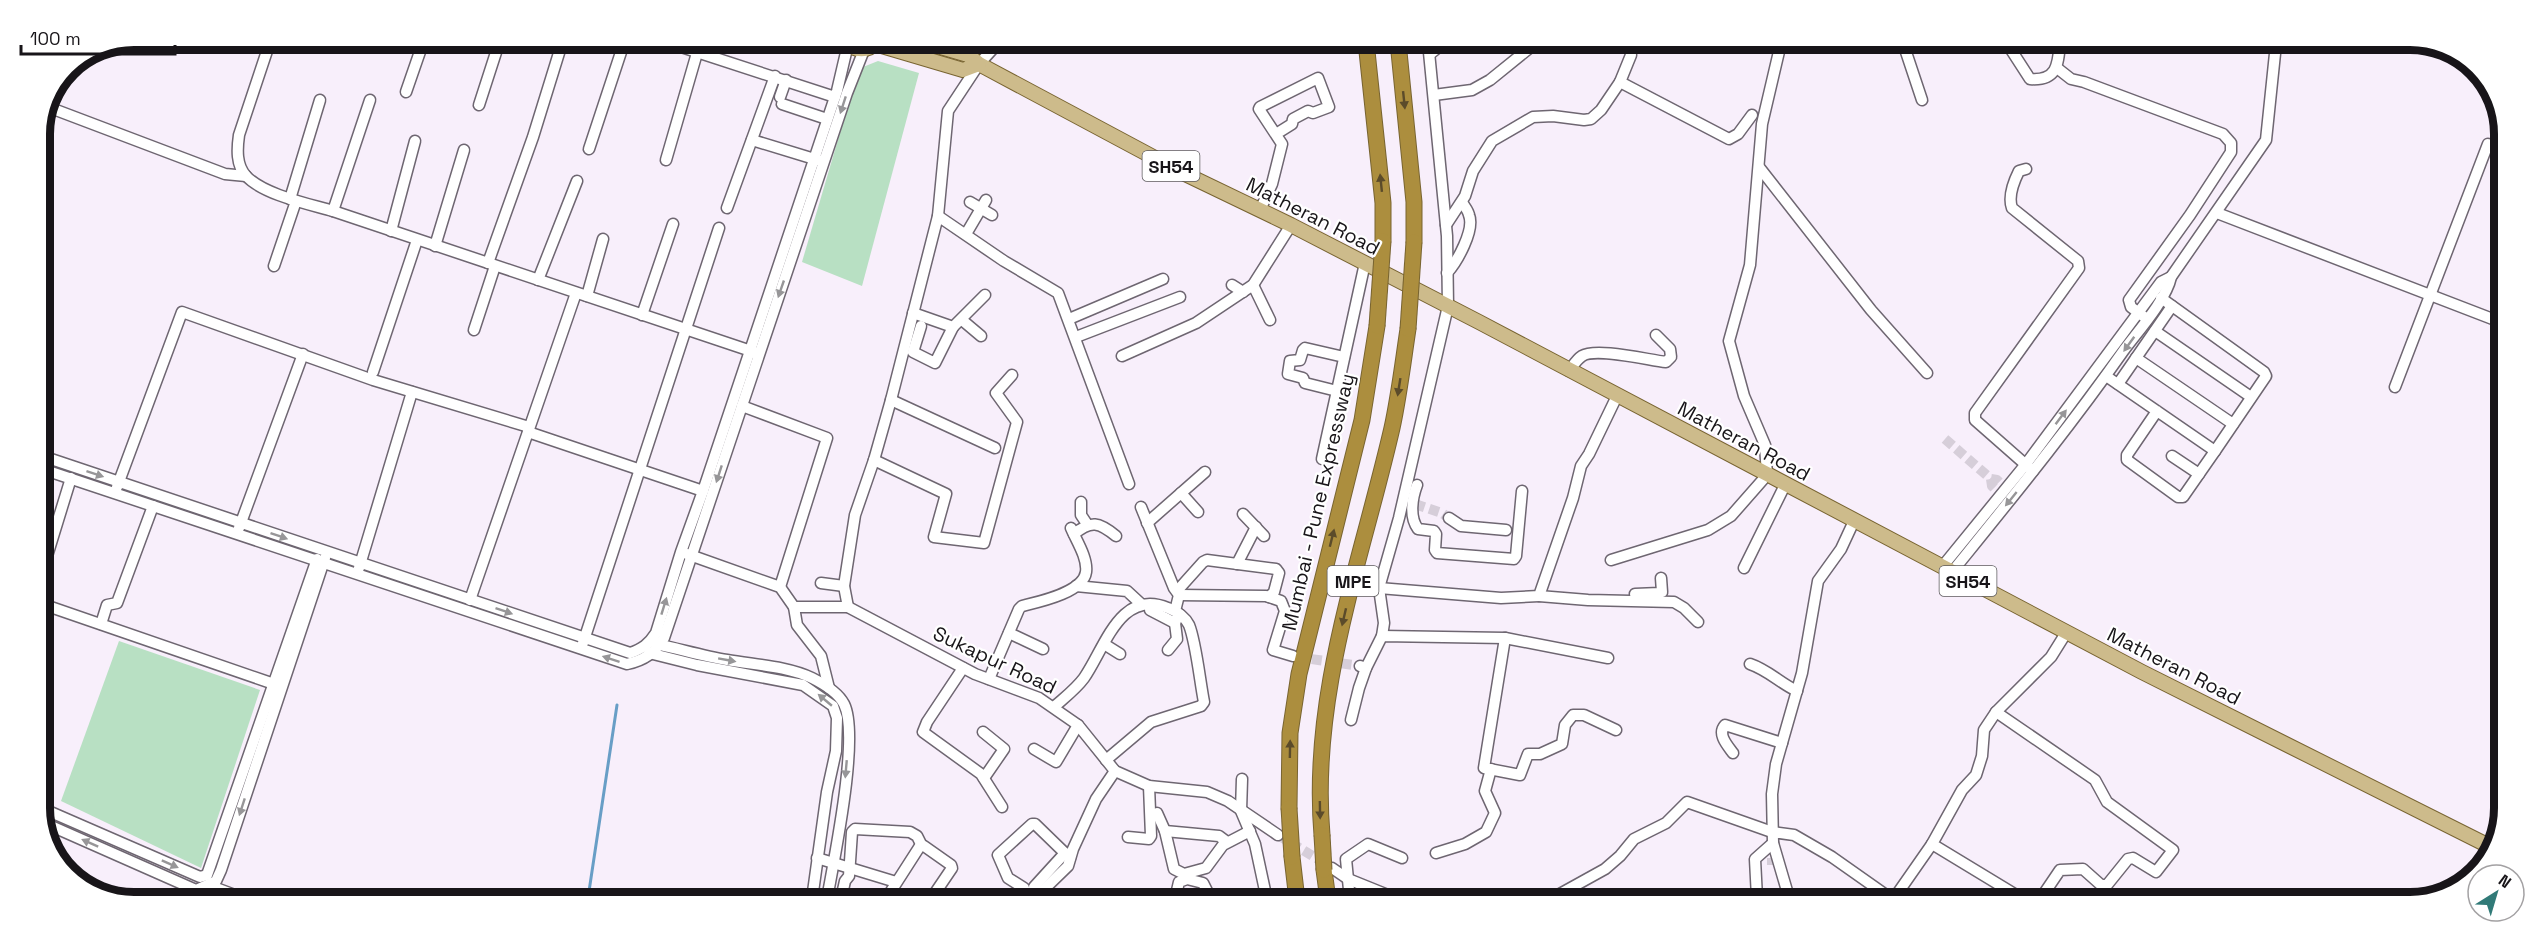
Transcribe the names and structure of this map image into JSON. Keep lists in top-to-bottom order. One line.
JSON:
{"streets":{"highway":["Mumbai - Pune Expressway","MPE"],"main road":["SH54","Matheran Road"],"street":["Sukapur Road"]},"scale_bar":"100 m","north":"top right"}
